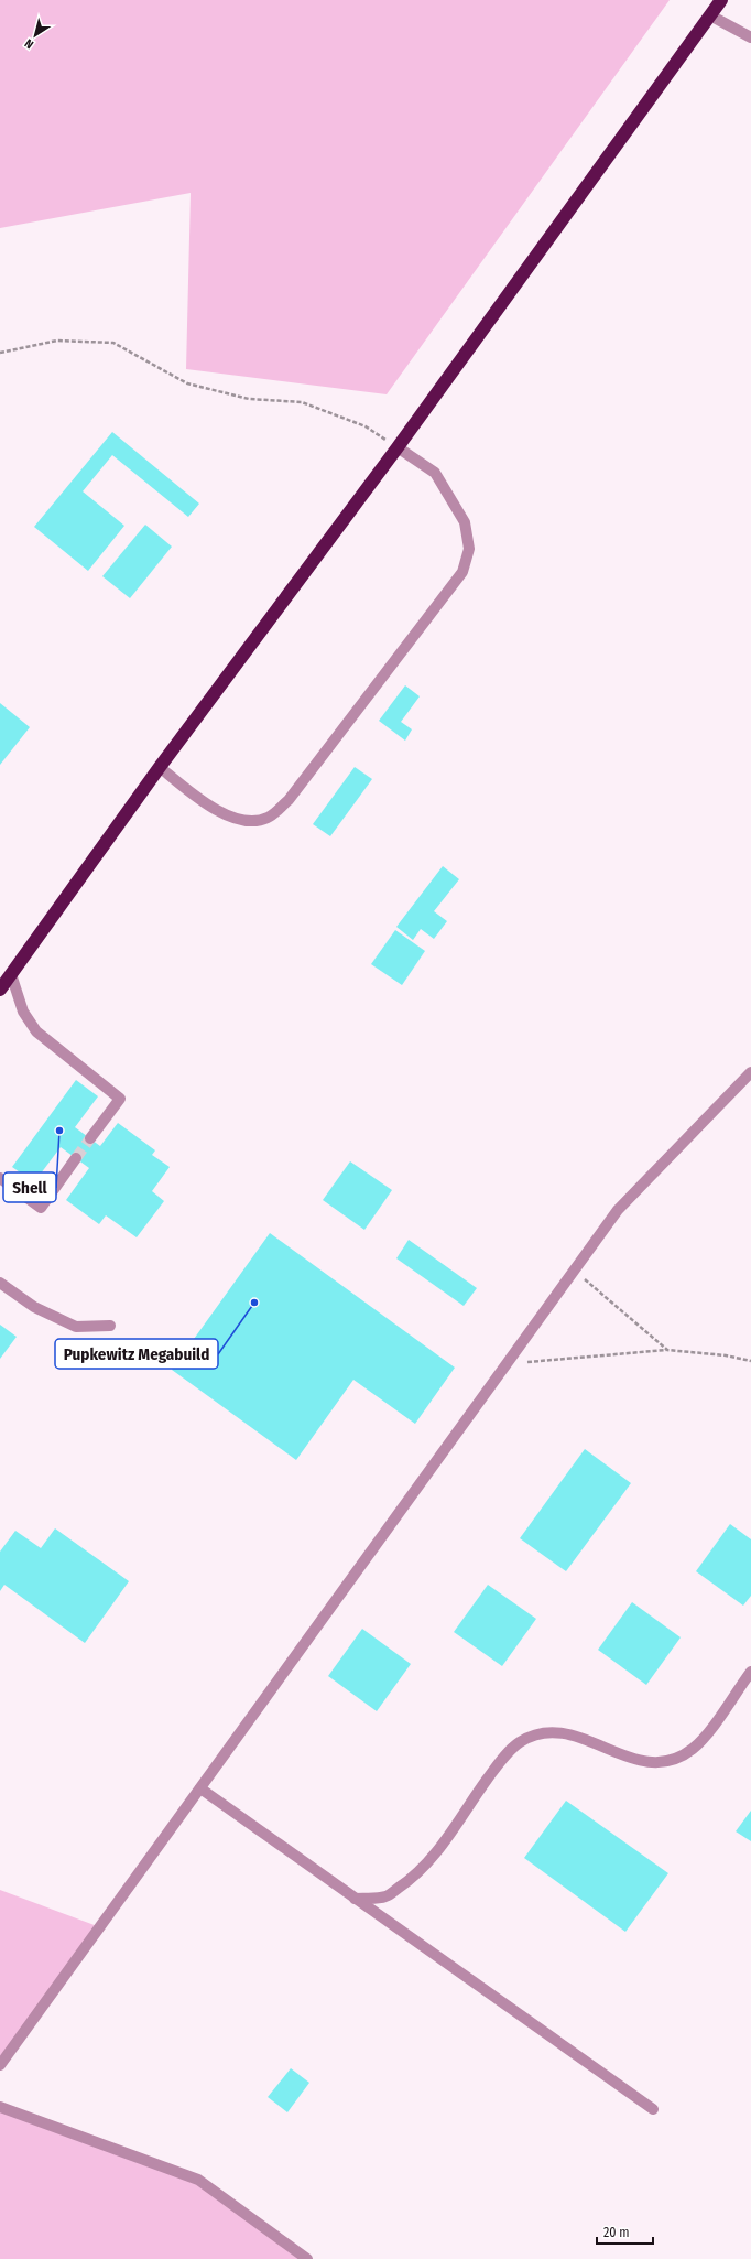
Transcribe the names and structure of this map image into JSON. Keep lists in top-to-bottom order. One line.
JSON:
{"places":["Shell","Pupkewitz Megabuild"],"scale_bar":"20 m","north":"bottom left"}
